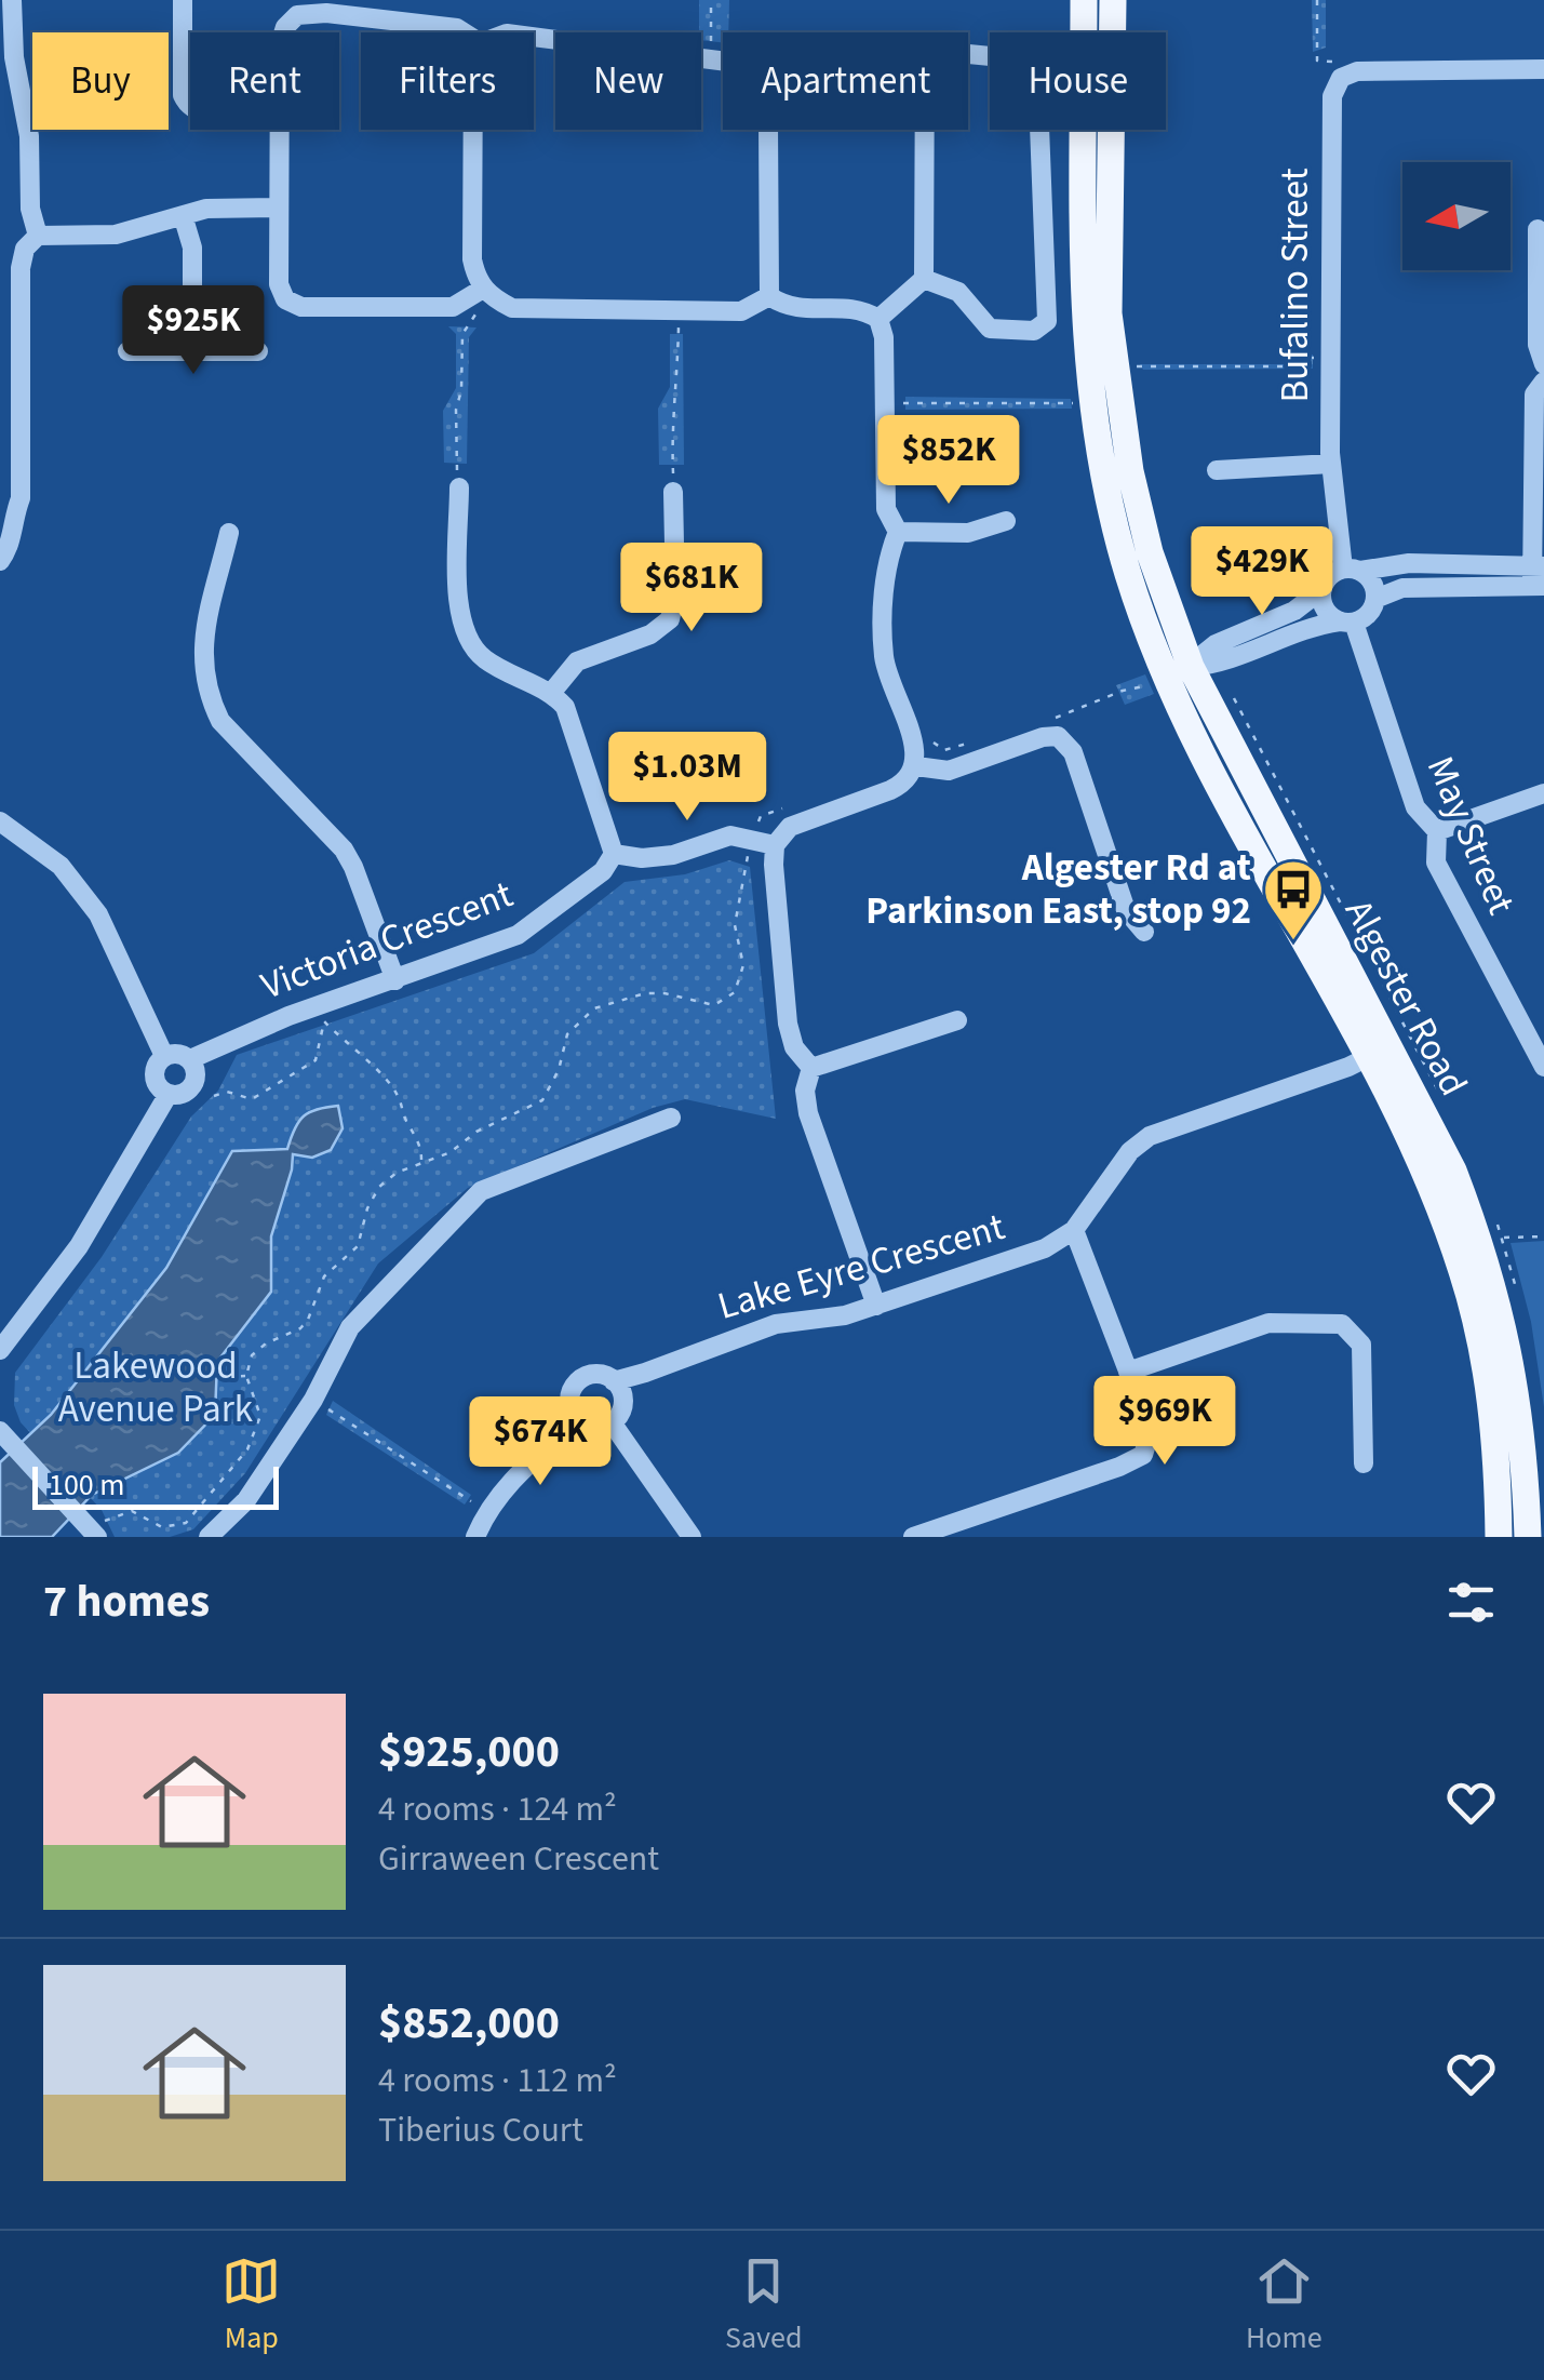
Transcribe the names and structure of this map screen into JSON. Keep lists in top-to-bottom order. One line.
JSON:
{"streets":{"main road":["Algester Road"],"street":["Bufalino Street","May Street","Victoria Crescent","Lake Eyre Crescent"]},"crossings":[["Bufalino Street","May Street"],["Algester Road","Lake Eyre Crescent"]],"parks":["Lakewood Avenue Park"],"places":{"bus stop":["Algester Rd at Parkinson East, stop 92"]},"scale_bar":"100 m","north":"left","page":{"chip":["Buy","Rent","Filters","New","Apartment","House"],"price":["$925K","$852K","$429K","$681K","$1.03M","$969K","$674K"],"scale":"100 m","heading":"7 homes","list":[{"name":"$925,000","note":"4 rooms · 124 m² · Girraween Crescent"},{"name":"$852,000","note":"4 rooms · 112 m² · Tiberius Court"}],"tabs":["Map","Saved","Home"]}}
